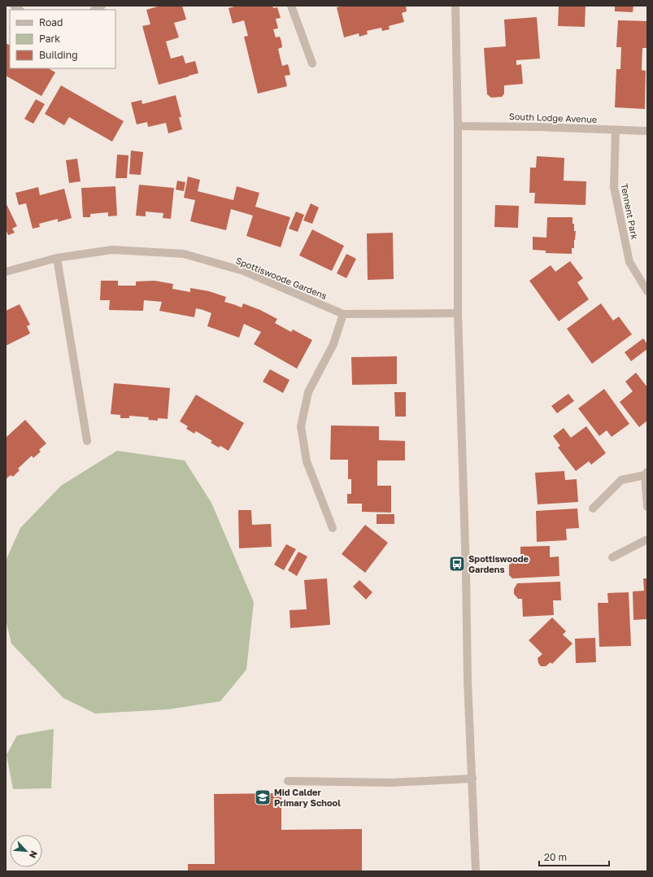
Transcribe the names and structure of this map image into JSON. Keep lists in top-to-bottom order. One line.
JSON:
{"streets":{"street":["South Lodge Avenue","Tennent Park","Spottiswoode Gardens"]},"crossings":[["South Lodge Avenue","Tennent Park"]],"places":{"bus stop":["Spottiswoode Gardens"],"school or university":["Mid Calder Primary School"]},"legend":["Road","Park","Building"],"scale_bar":"20 m","north":"bottom right"}
